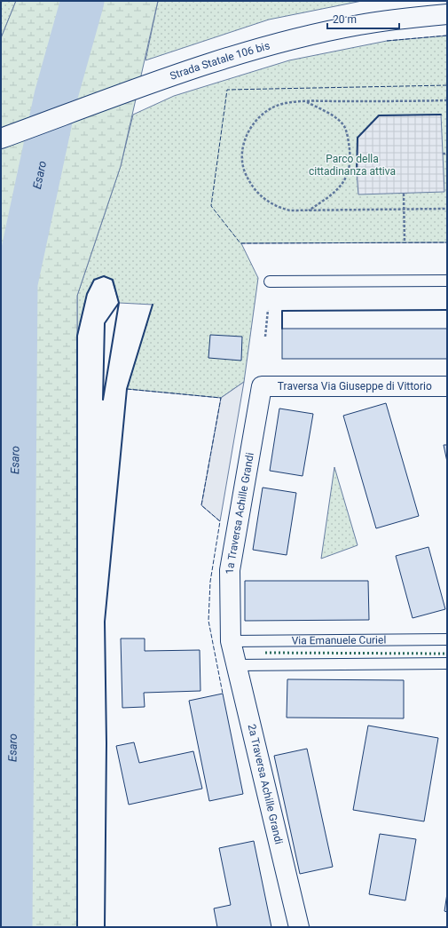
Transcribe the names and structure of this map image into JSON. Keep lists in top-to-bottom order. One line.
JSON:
{"streets":{"street":["Strada Statale 106 bis","Traversa Via Giuseppe di Vittorio","1a Traversa Achille Grandi","2a Traversa Achille Grandi"],"lane":["Via Emanuele Curiel"]},"crossings":[["Traversa Via Giuseppe di Vittorio","1a Traversa Achille Grandi"],["1a Traversa Achille Grandi","Via Emanuele Curiel"],["1a Traversa Achille Grandi","2a Traversa Achille Grandi"],["Via Emanuele Curiel","2a Traversa Achille Grandi"]],"water":["Esaro"],"parks":["Parco della cittadinanza attiva"],"scale_bar":"20 m"}
